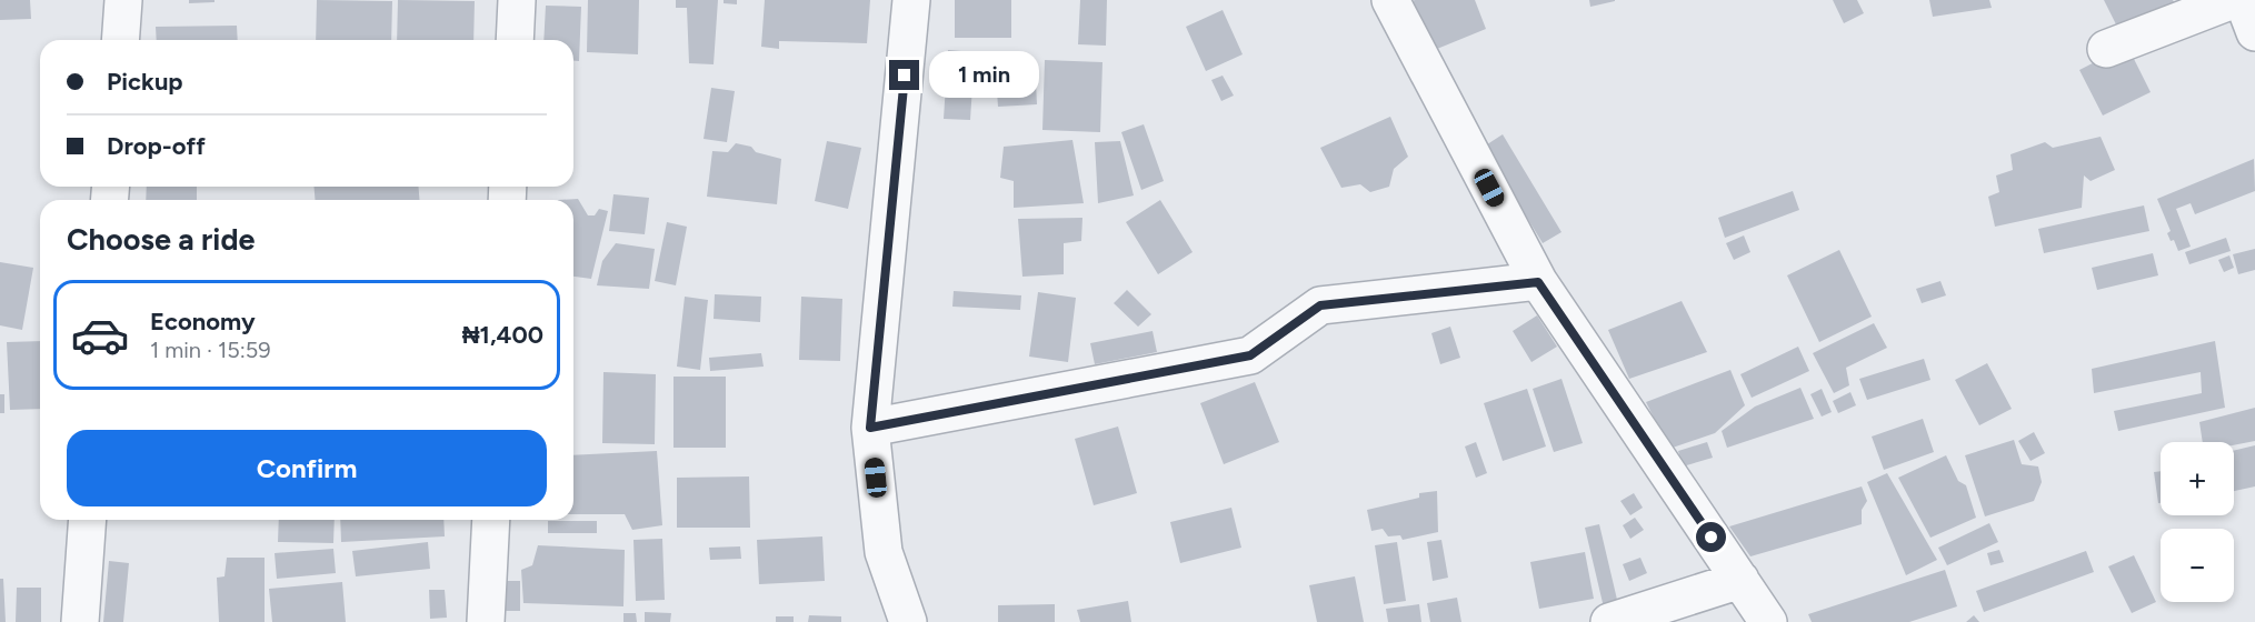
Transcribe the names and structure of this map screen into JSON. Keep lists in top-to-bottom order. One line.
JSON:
{"page":{"banner":["Pickup","Drop-off"],"bubble":"1 min","heading":"Choose a ride","list":[{"name":"Economy","note":"1 min · 15:59","value":"₦1,400"}],"buttons":"Confirm","map_buttons":["+","−"]}}
